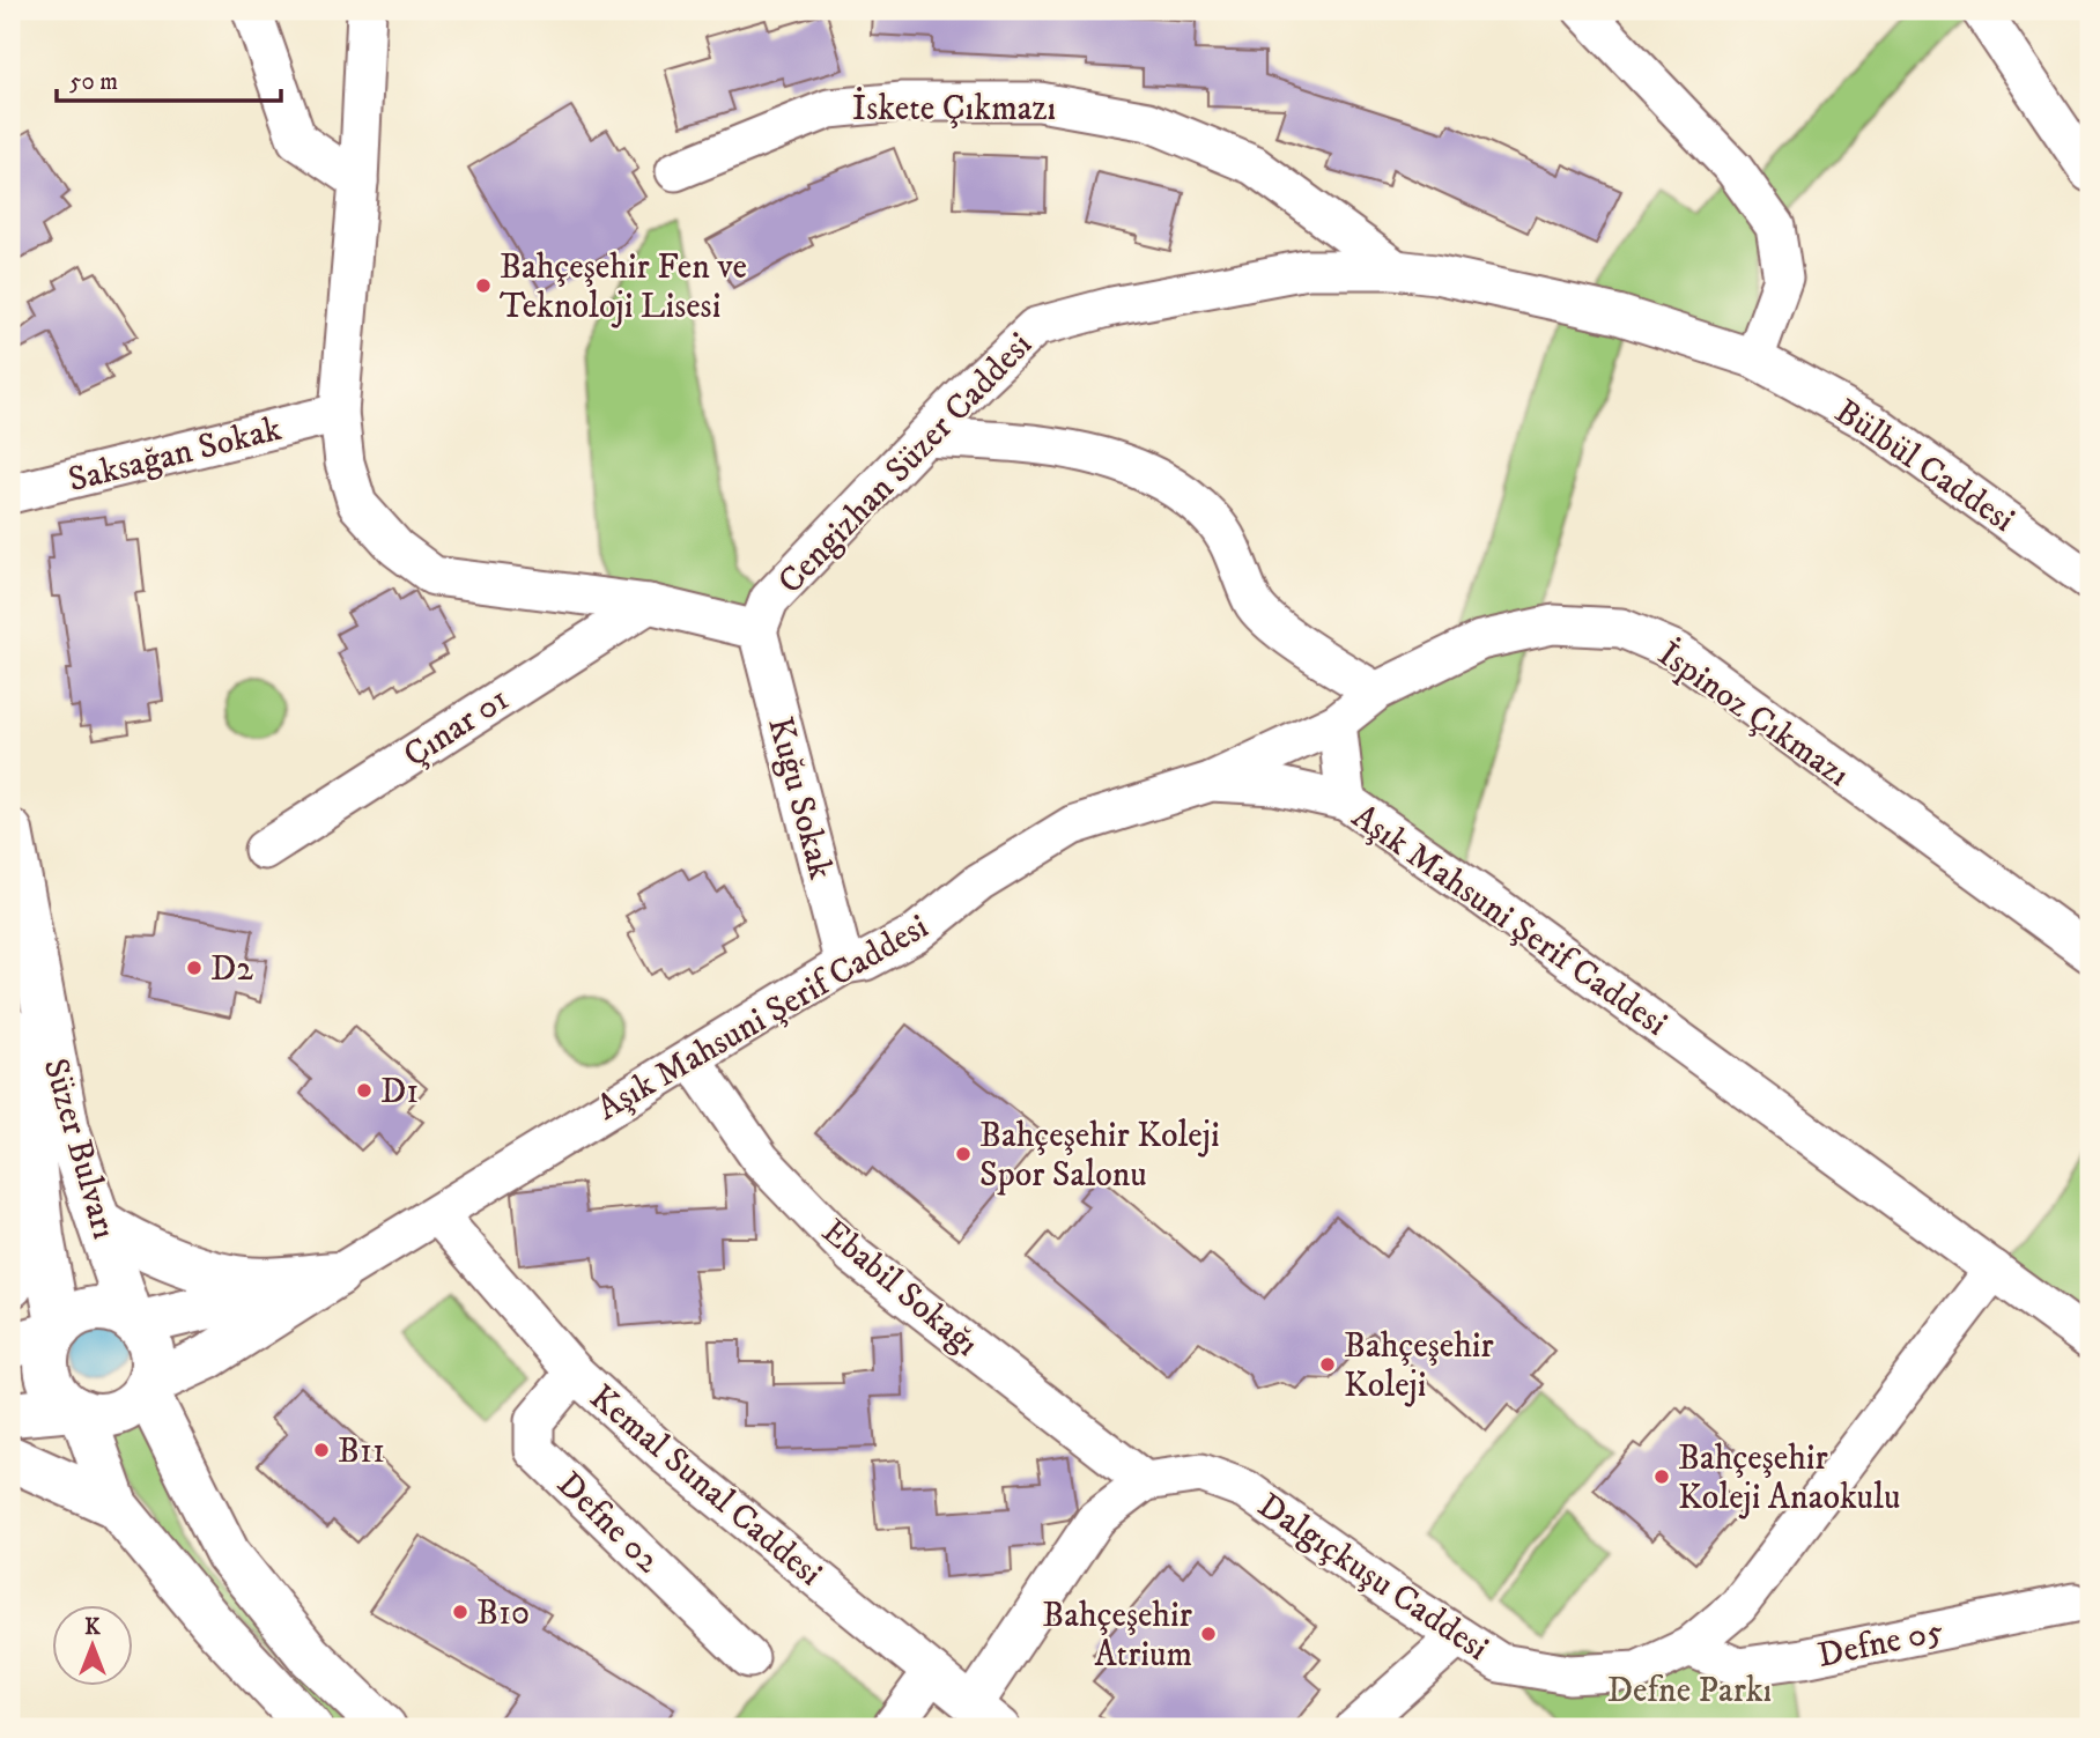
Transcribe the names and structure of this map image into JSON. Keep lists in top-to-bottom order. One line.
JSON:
{"streets":{"main road":["Süzer Bulvarı"],"street":["İskete Çıkmazı","Saksağan Sokak","Cengizhan Süzer Caddesi","Bülbül Caddesi","İspinoz Çıkmazı","Çınar 01","Kuğu Sokak","Aşık Mahsuni Şerif Caddesi","Ebabil Sokağı","Kemal Sunal Caddesi","Defne 02","Dalgıçkuşu Caddesi","Defne 05"]},"crossings":[["İskete Çıkmazı","Cengizhan Süzer Caddesi"],["Saksağan Sokak","Cengizhan Süzer Caddesi"],["Cengizhan Süzer Caddesi","Bülbül Caddesi"],["Cengizhan Süzer Caddesi","Çınar 01"],["Cengizhan Süzer Caddesi","Kuğu Sokak"],["İspinoz Çıkmazı","Aşık Mahsuni Şerif Caddesi"],["Kuğu Sokak","Aşık Mahsuni Şerif Caddesi"],["Aşık Mahsuni Şerif Caddesi","Ebabil Sokağı"],["Aşık Mahsuni Şerif Caddesi","Kemal Sunal Caddesi"],["Aşık Mahsuni Şerif Caddesi","Dalgıçkuşu Caddesi"],["Ebabil Sokağı","Dalgıçkuşu Caddesi"],["Kemal Sunal Caddesi","Defne 02"],["Kemal Sunal Caddesi","Dalgıçkuşu Caddesi"],["Dalgıçkuşu Caddesi","Defne 05"]],"parks":["Defne Parkı"],"places":["Bahçeşehir Fen ve Teknoloji Lisesi","D2","D1","Bahçeşehir Koleji Spor Salonu","Bahçeşehir Koleji","B11","Bahçeşehir Koleji Anaokulu","B10","Bahçeşehir Atrium"],"scale_bar":"50 m","north":"top"}
